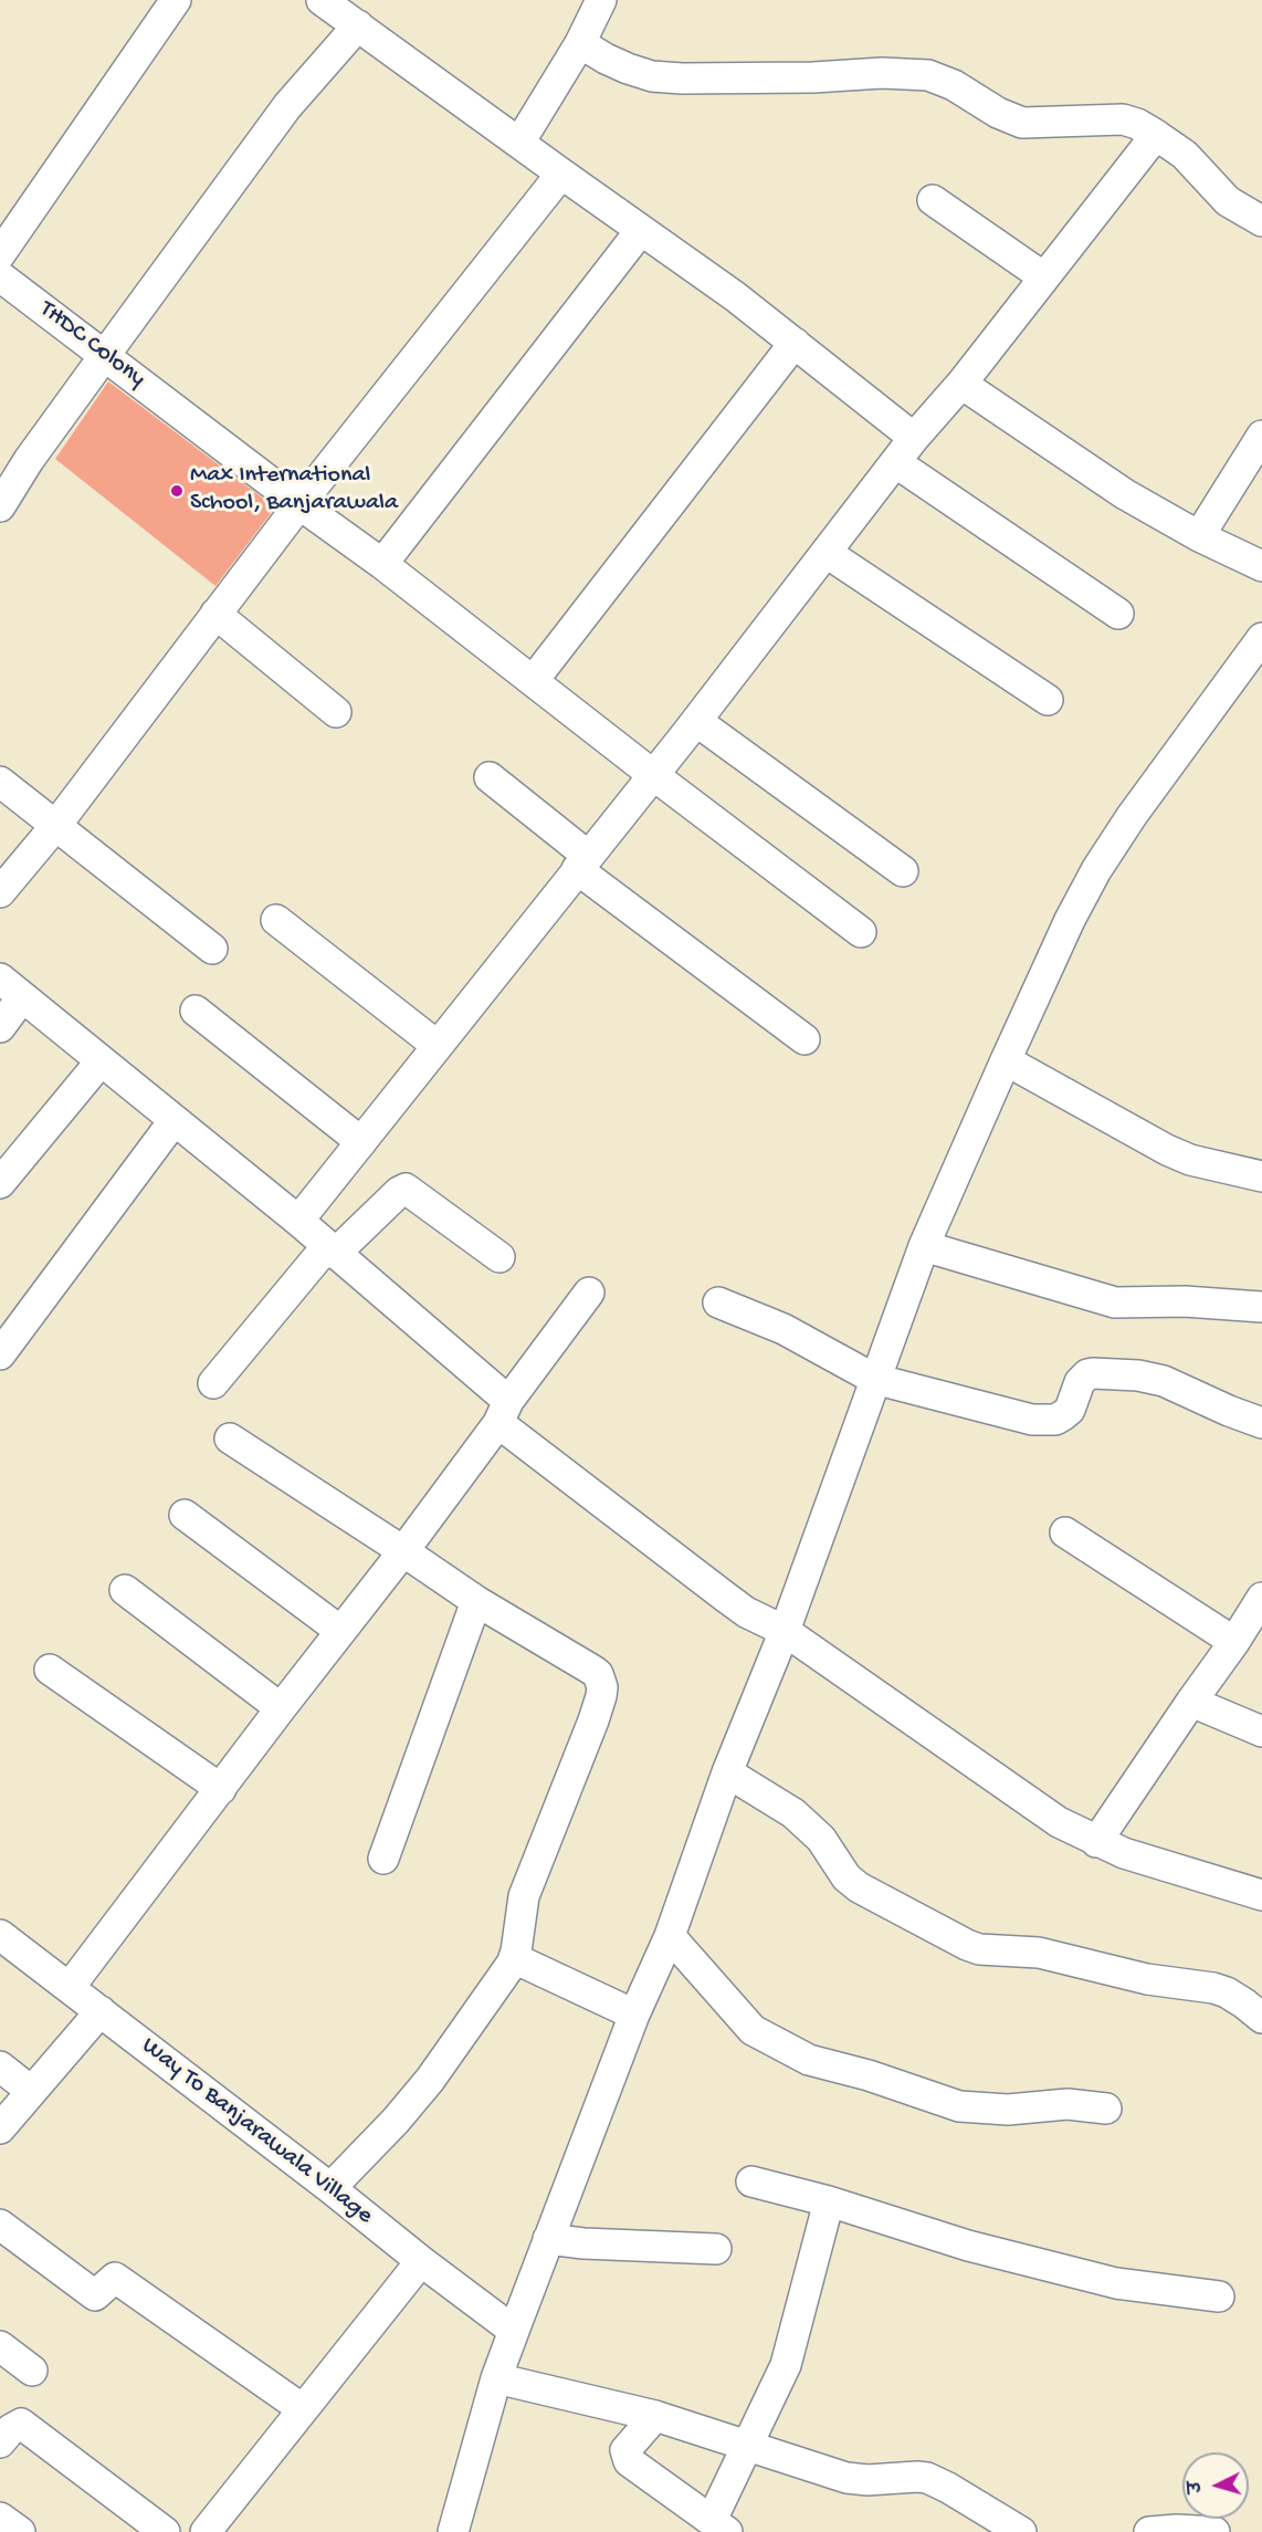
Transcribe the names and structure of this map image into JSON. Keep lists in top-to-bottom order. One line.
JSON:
{"streets":{"street":["THDC Colony","Way To Banjarawala Village"]},"places":["Max International School, Banjarawala"],"north":"left"}
